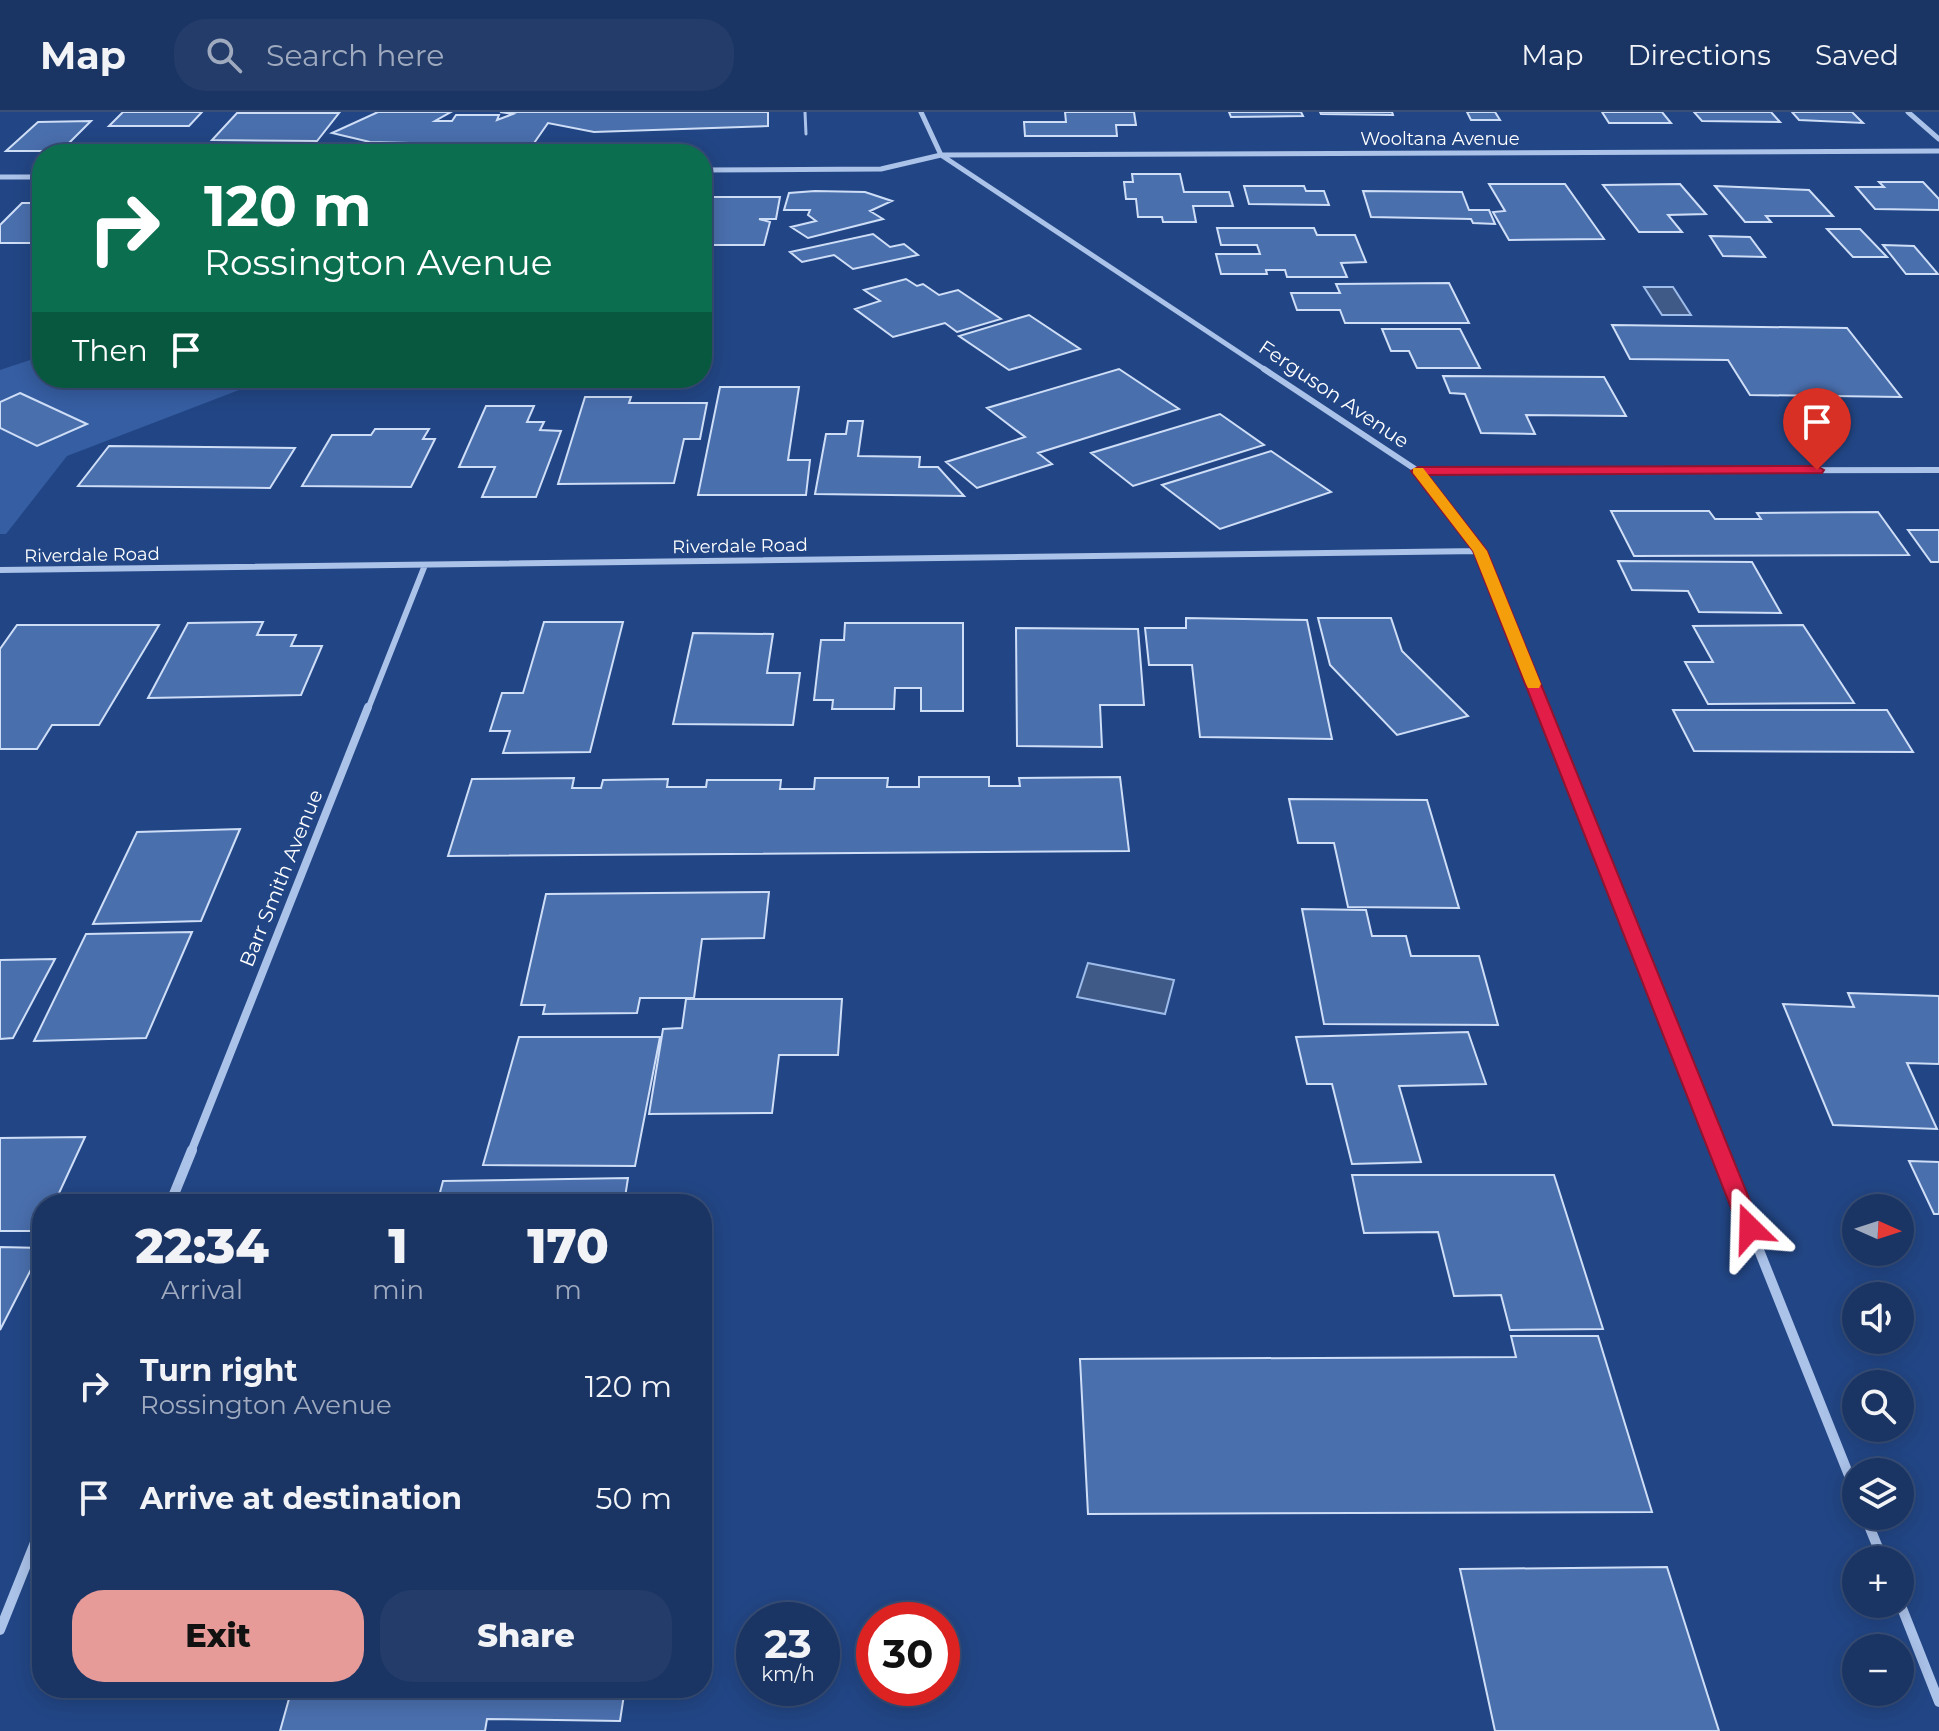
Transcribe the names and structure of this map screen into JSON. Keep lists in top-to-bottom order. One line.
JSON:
{"streets":{"street":["Wooltana Avenue","Ferguson Avenue","Riverdale Road","Barr Smith Avenue"]},"crossings":[["Wooltana Avenue","Ferguson Avenue"],["Ferguson Avenue","Riverdale Road"],["Riverdale Road","Barr Smith Avenue"]],"north":"right","page":{"header":"Map","search":"Search here","nav":["Map","Directions","Saved"],"turn":["120 m","Rossington Avenue"],"then":"Then","map_buttons":["+","−"],"eta":["22:34","Arrival","1","min","170","m"],"list":[{"name":"Turn right","note":"Rossington Avenue","value":"120 m"},{"name":"Arrive at destination","value":"50 m"}],"buttons":["Exit","Share"],"speed":"23 km/h","limit":"30"}}
